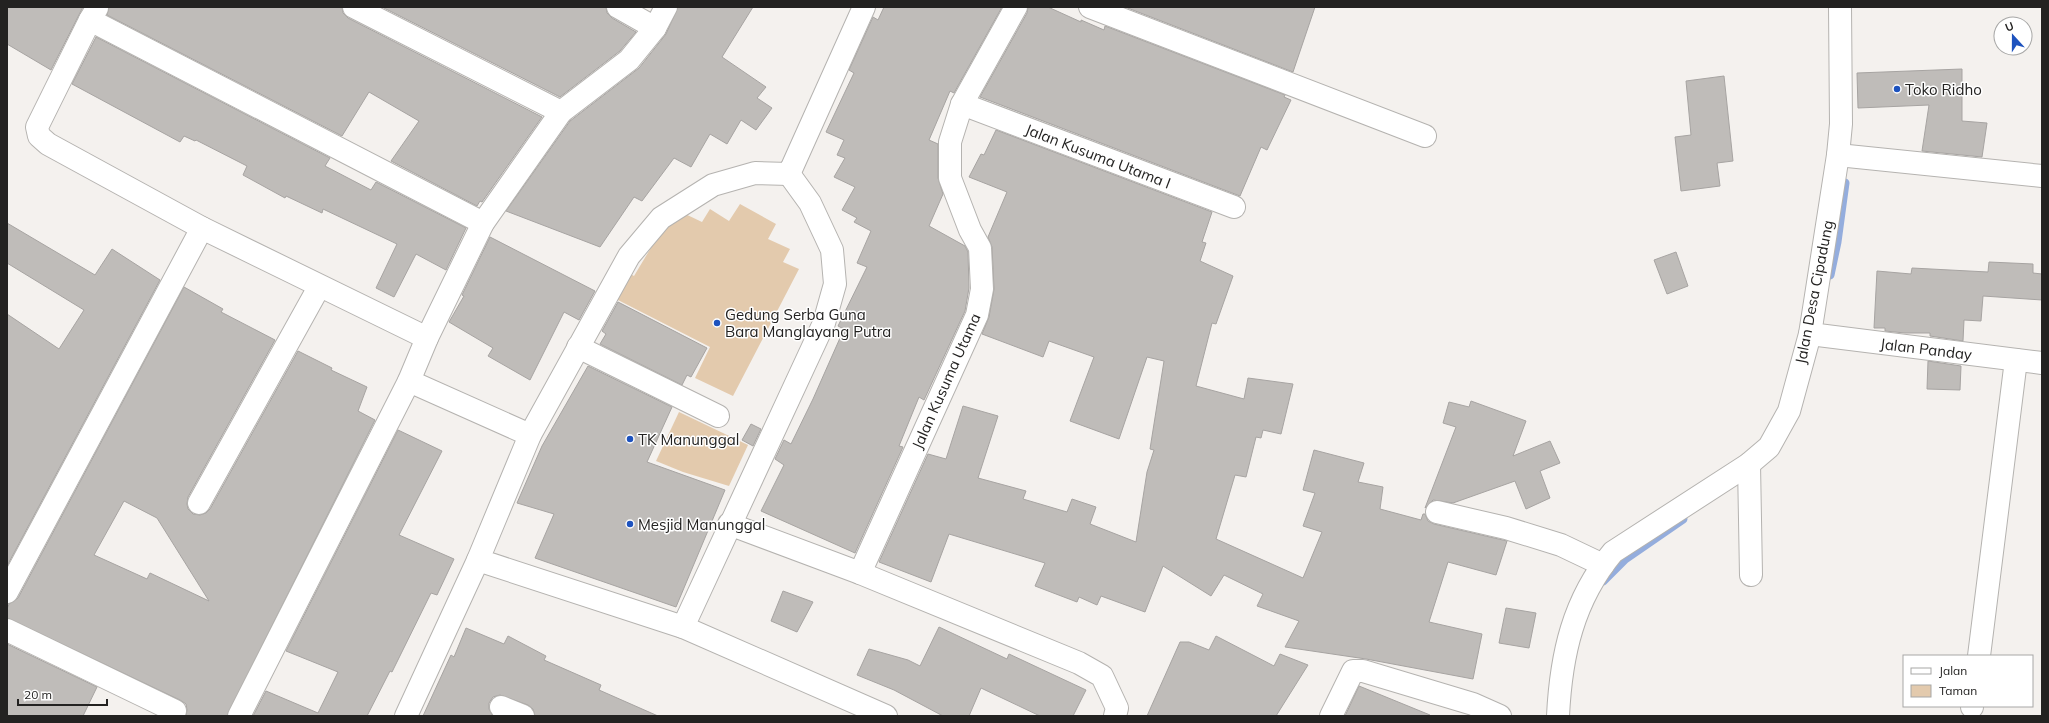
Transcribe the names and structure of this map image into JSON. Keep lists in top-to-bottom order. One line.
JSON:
{"streets":{"street":["Jalan Kusuma Utama I","Jalan Desa Cipadung","Jalan Panday","Jalan Kusuma Utama"]},"crossings":[["Jalan Kusuma Utama I","Jalan Kusuma Utama"],["Jalan Desa Cipadung","Jalan Panday"]],"places":["Toko Ridho","Gedung Serba Guna Bara Manglayang Putra","TK Manunggal","Mesjid Manunggal"],"legend":["Jalan","Taman"],"scale_bar":"20 m","north":"top"}
